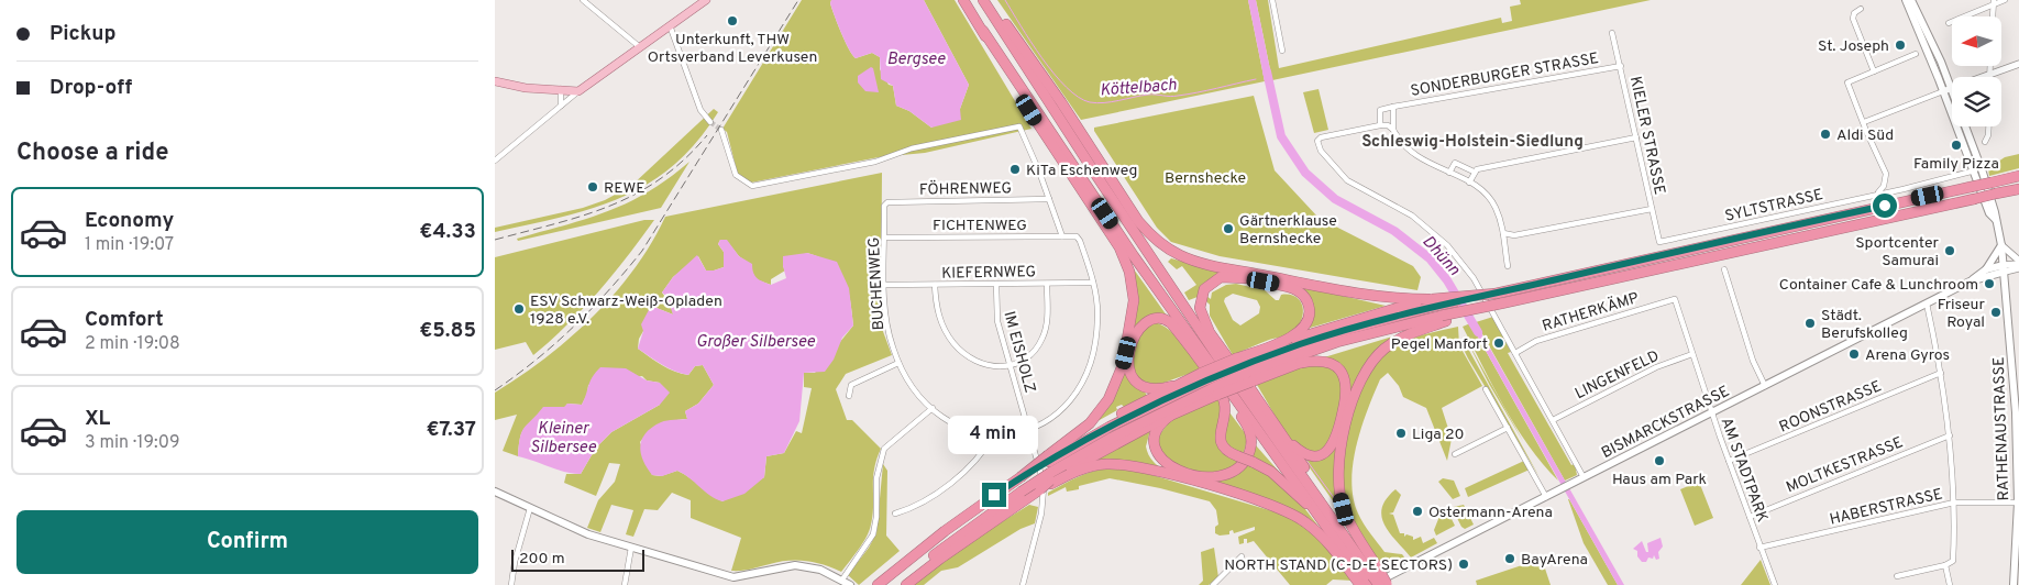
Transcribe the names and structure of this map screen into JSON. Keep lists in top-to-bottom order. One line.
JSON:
{"streets":{"main road":["BISMARCKSTRASSE","RATHENAUSTRASSE"],"street":["SONDERBURGER STRASSE","KIELER STRASSE","FÖHRENWEG","SYLTSTRASSE","FICHTENWEG","KIEFERNWEG","BUCHENWEG","RATHERKÄMP","IM EISHOLZ","LINGENFELD","ROONSTRASSE","MOLTKESTRASSE","AM STADTPARK","HABERSTRASSE"]},"crossings":[["SONDERBURGER STRASSE","KIELER STRASSE"],["KIELER STRASSE","SYLTSTRASSE"],["FÖHRENWEG","BUCHENWEG"],["SYLTSTRASSE","RATHENAUSTRASSE"],["FICHTENWEG","KIEFERNWEG"],["FICHTENWEG","BUCHENWEG"],["KIEFERNWEG","BUCHENWEG"],["KIEFERNWEG","IM EISHOLZ"],["BUCHENWEG","IM EISHOLZ"],["RATHERKÄMP","AM STADTPARK"],["LINGENFELD","AM STADTPARK"],["ROONSTRASSE","AM STADTPARK"],["BISMARCKSTRASSE","RATHENAUSTRASSE"],["BISMARCKSTRASSE","AM STADTPARK"],["RATHENAUSTRASSE","HABERSTRASSE"],["MOLTKESTRASSE","AM STADTPARK"],["AM STADTPARK","HABERSTRASSE"]],"districts":["Schleswig-Holstein-Siedlung"],"water":["Bergsee","Köttelbach","Dhünn","Großer Silbersee","Kleiner Silbersee"],"parks":["Bernshecke"],"places":["Unterkunft, THW Ortsverband Leverkusen","St. Joseph","Aldi Süd","Family Pizza","KiTa Eschenweg","REWE","Gärtnerklause Bernshecke","Sportcenter Samurai","Container Cafe & Lunchroom","ESV Schwarz-Weiß-Opladen 1928 e.V.","Friseur Royal","Städt. Berufskolleg","Pegel Manfort","Arena Gyros","Liga 20","Haus am Park","Ostermann-Arena","BayArena","NORTH STAND (C-D-E SECTORS)"],"scale_bar":"200 m","north":"left","page":{"banner":["Pickup","Drop-off"],"heading":"Choose a ride","list":[{"name":"Economy","note":"1 min · 19:07","value":"€4.33"},{"name":"Comfort","note":"2 min · 19:08","value":"€5.85"},{"name":"XL","note":"3 min · 19:09","value":"€7.37"}],"bubble":"4 min","buttons":"Confirm","scale":"200 m"}}
